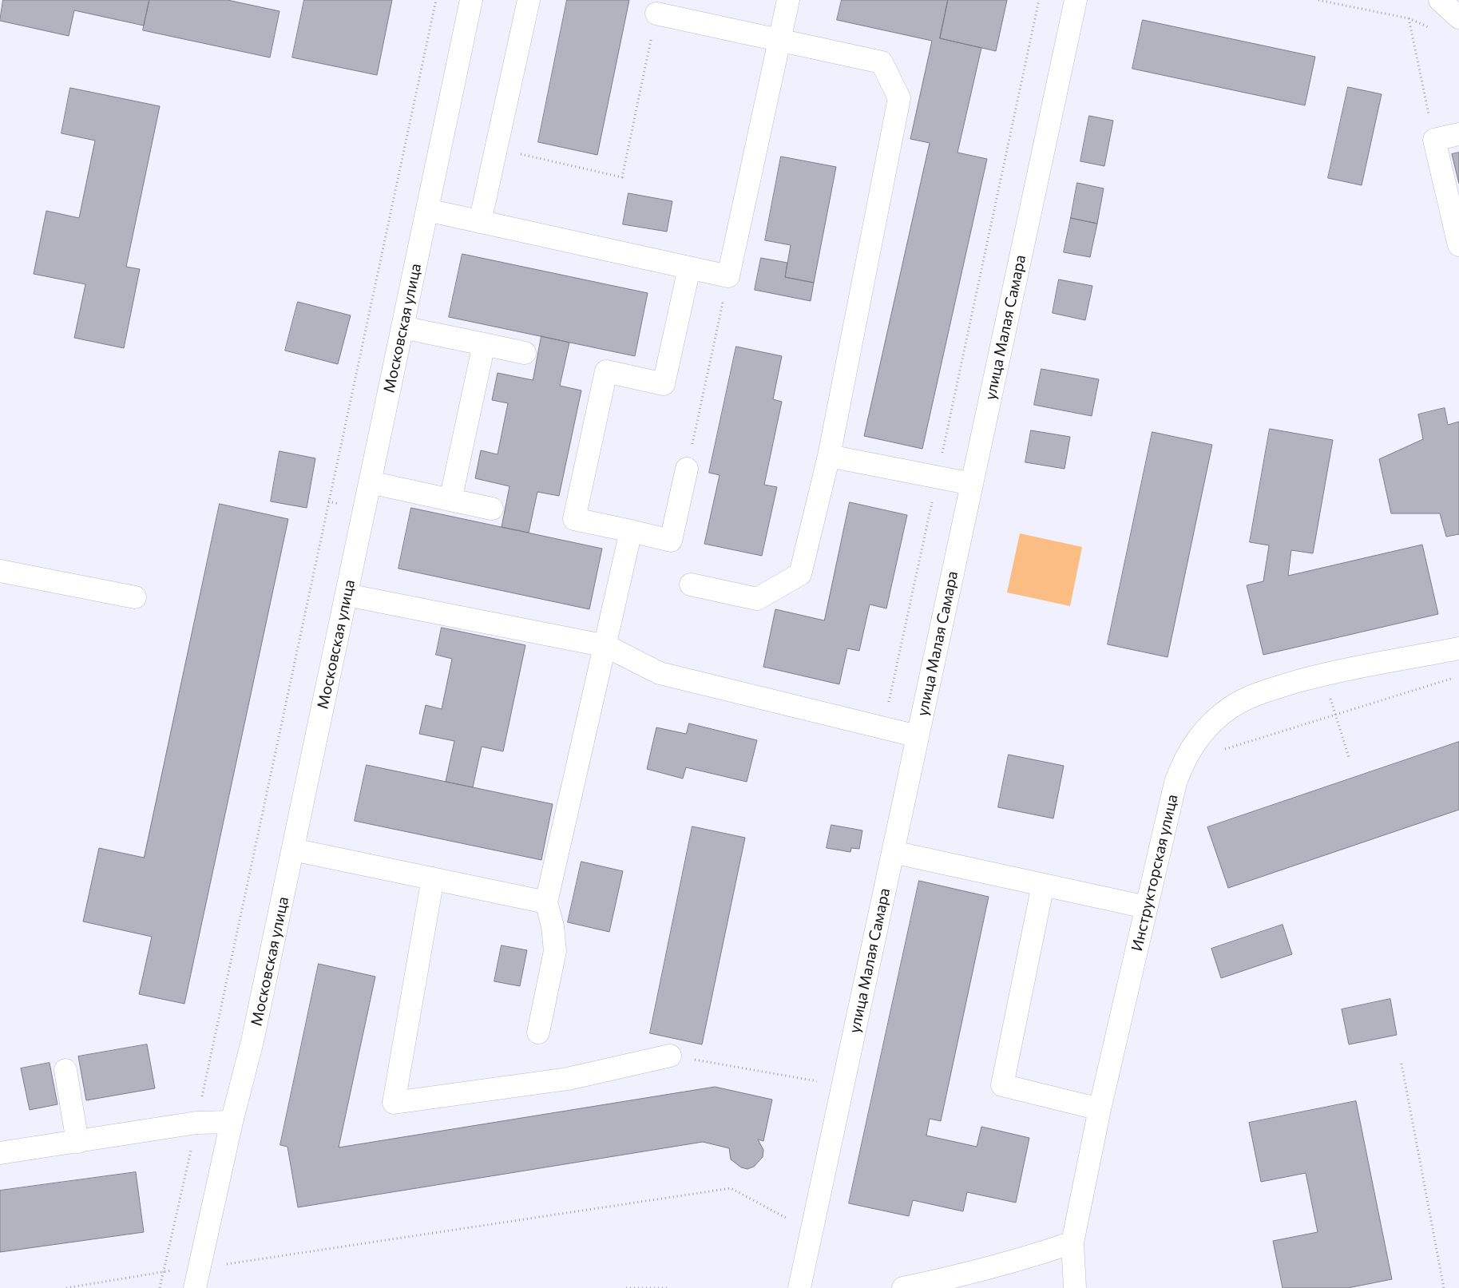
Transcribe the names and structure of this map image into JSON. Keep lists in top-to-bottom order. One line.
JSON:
{"streets":{"street":["улица Малая Самара","Московская улица","Инструкторская улица"]}}
